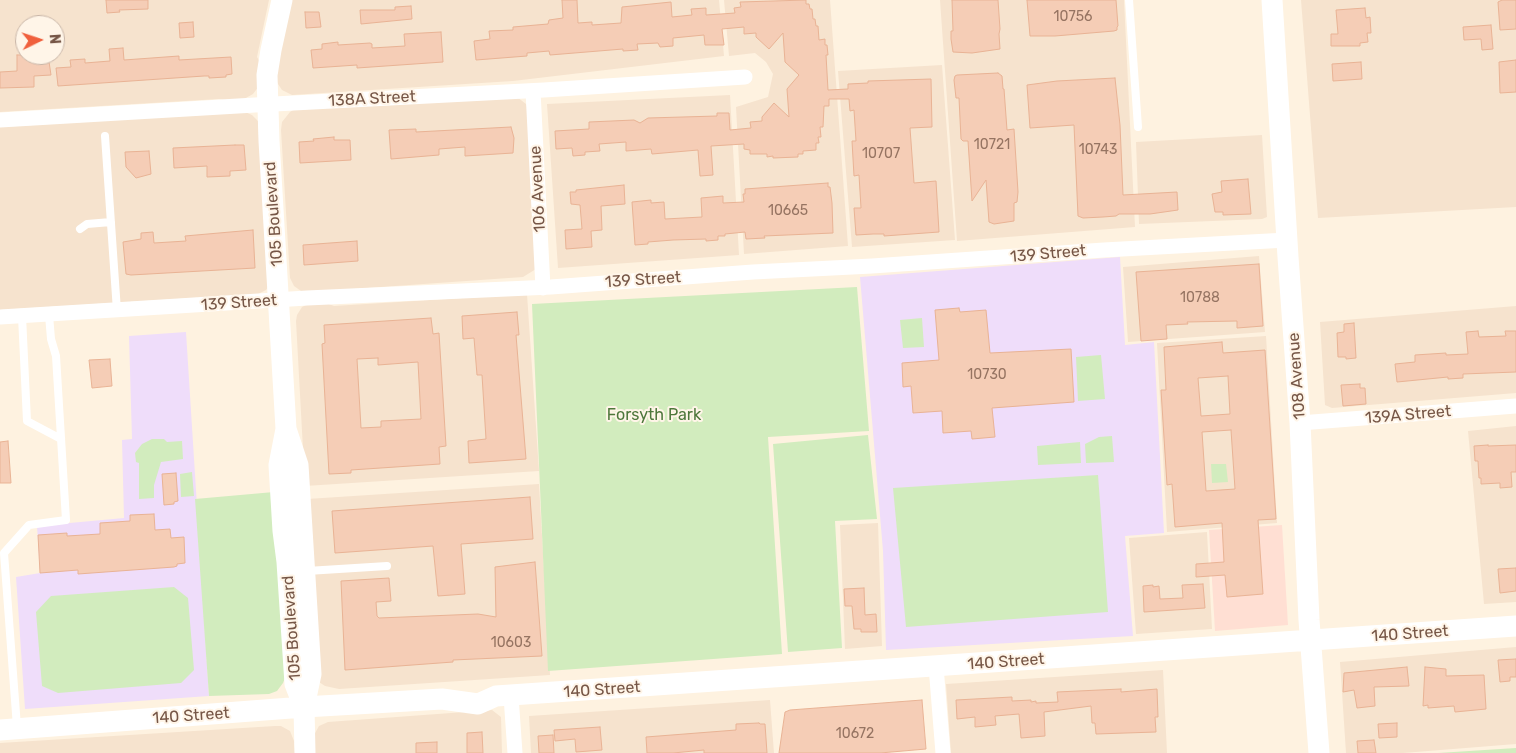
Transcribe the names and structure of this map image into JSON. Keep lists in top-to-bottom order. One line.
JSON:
{"streets":{"main road":["105 Boulevard","108 Avenue","140 Street"],"street":["138A Street","106 Avenue","139 Street","139A Street"]},"crossings":[["138A Street","106 Avenue"],["138A Street","105 Boulevard"],["106 Avenue","139 Street"],["105 Boulevard","139 Street"],["105 Boulevard","140 Street"],["139 Street","108 Avenue"],["108 Avenue","139A Street"],["108 Avenue","140 Street"]],"parks":["Forsyth Park"],"house_numbers":["10756","10721","10743","10707","10665","10788","10730","10603","10672"],"north":"right"}
